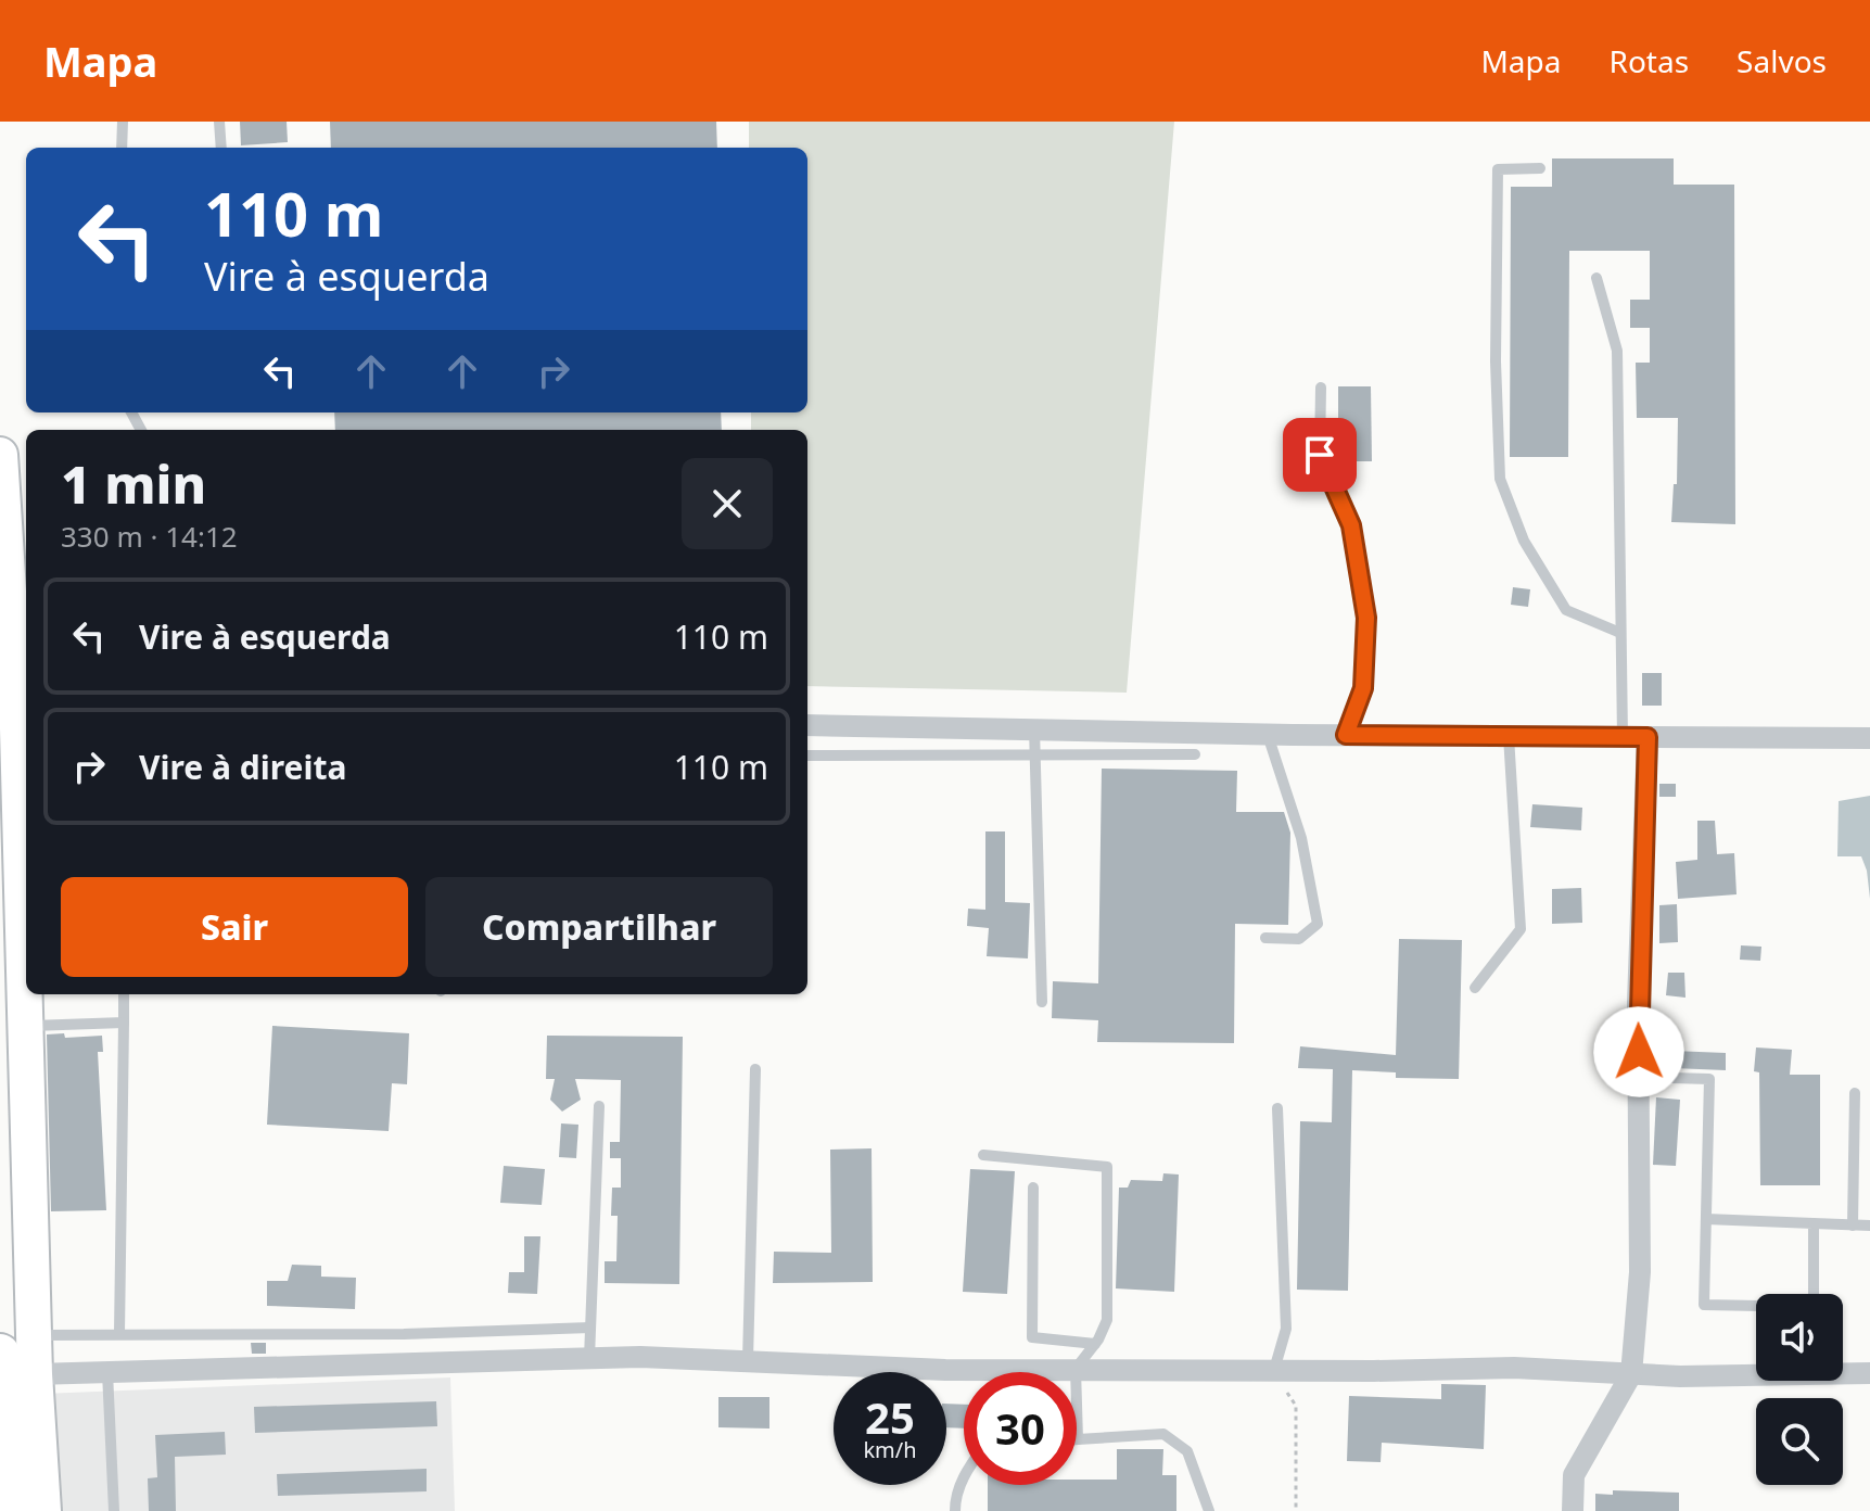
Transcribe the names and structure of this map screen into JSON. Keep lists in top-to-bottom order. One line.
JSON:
{"page":{"header":"Mapa","nav":["Mapa","Rotas","Salvos"],"turn":["110 m","Vire à esquerda"],"heading":["1 min","330 m · 14:12"],"list":[{"name":"Vire à esquerda","value":"110 m"},{"name":"Vire à direita","value":"110 m"}],"buttons":["Sair","Compartilhar"],"speed":"25 km/h","limit":"30"}}
